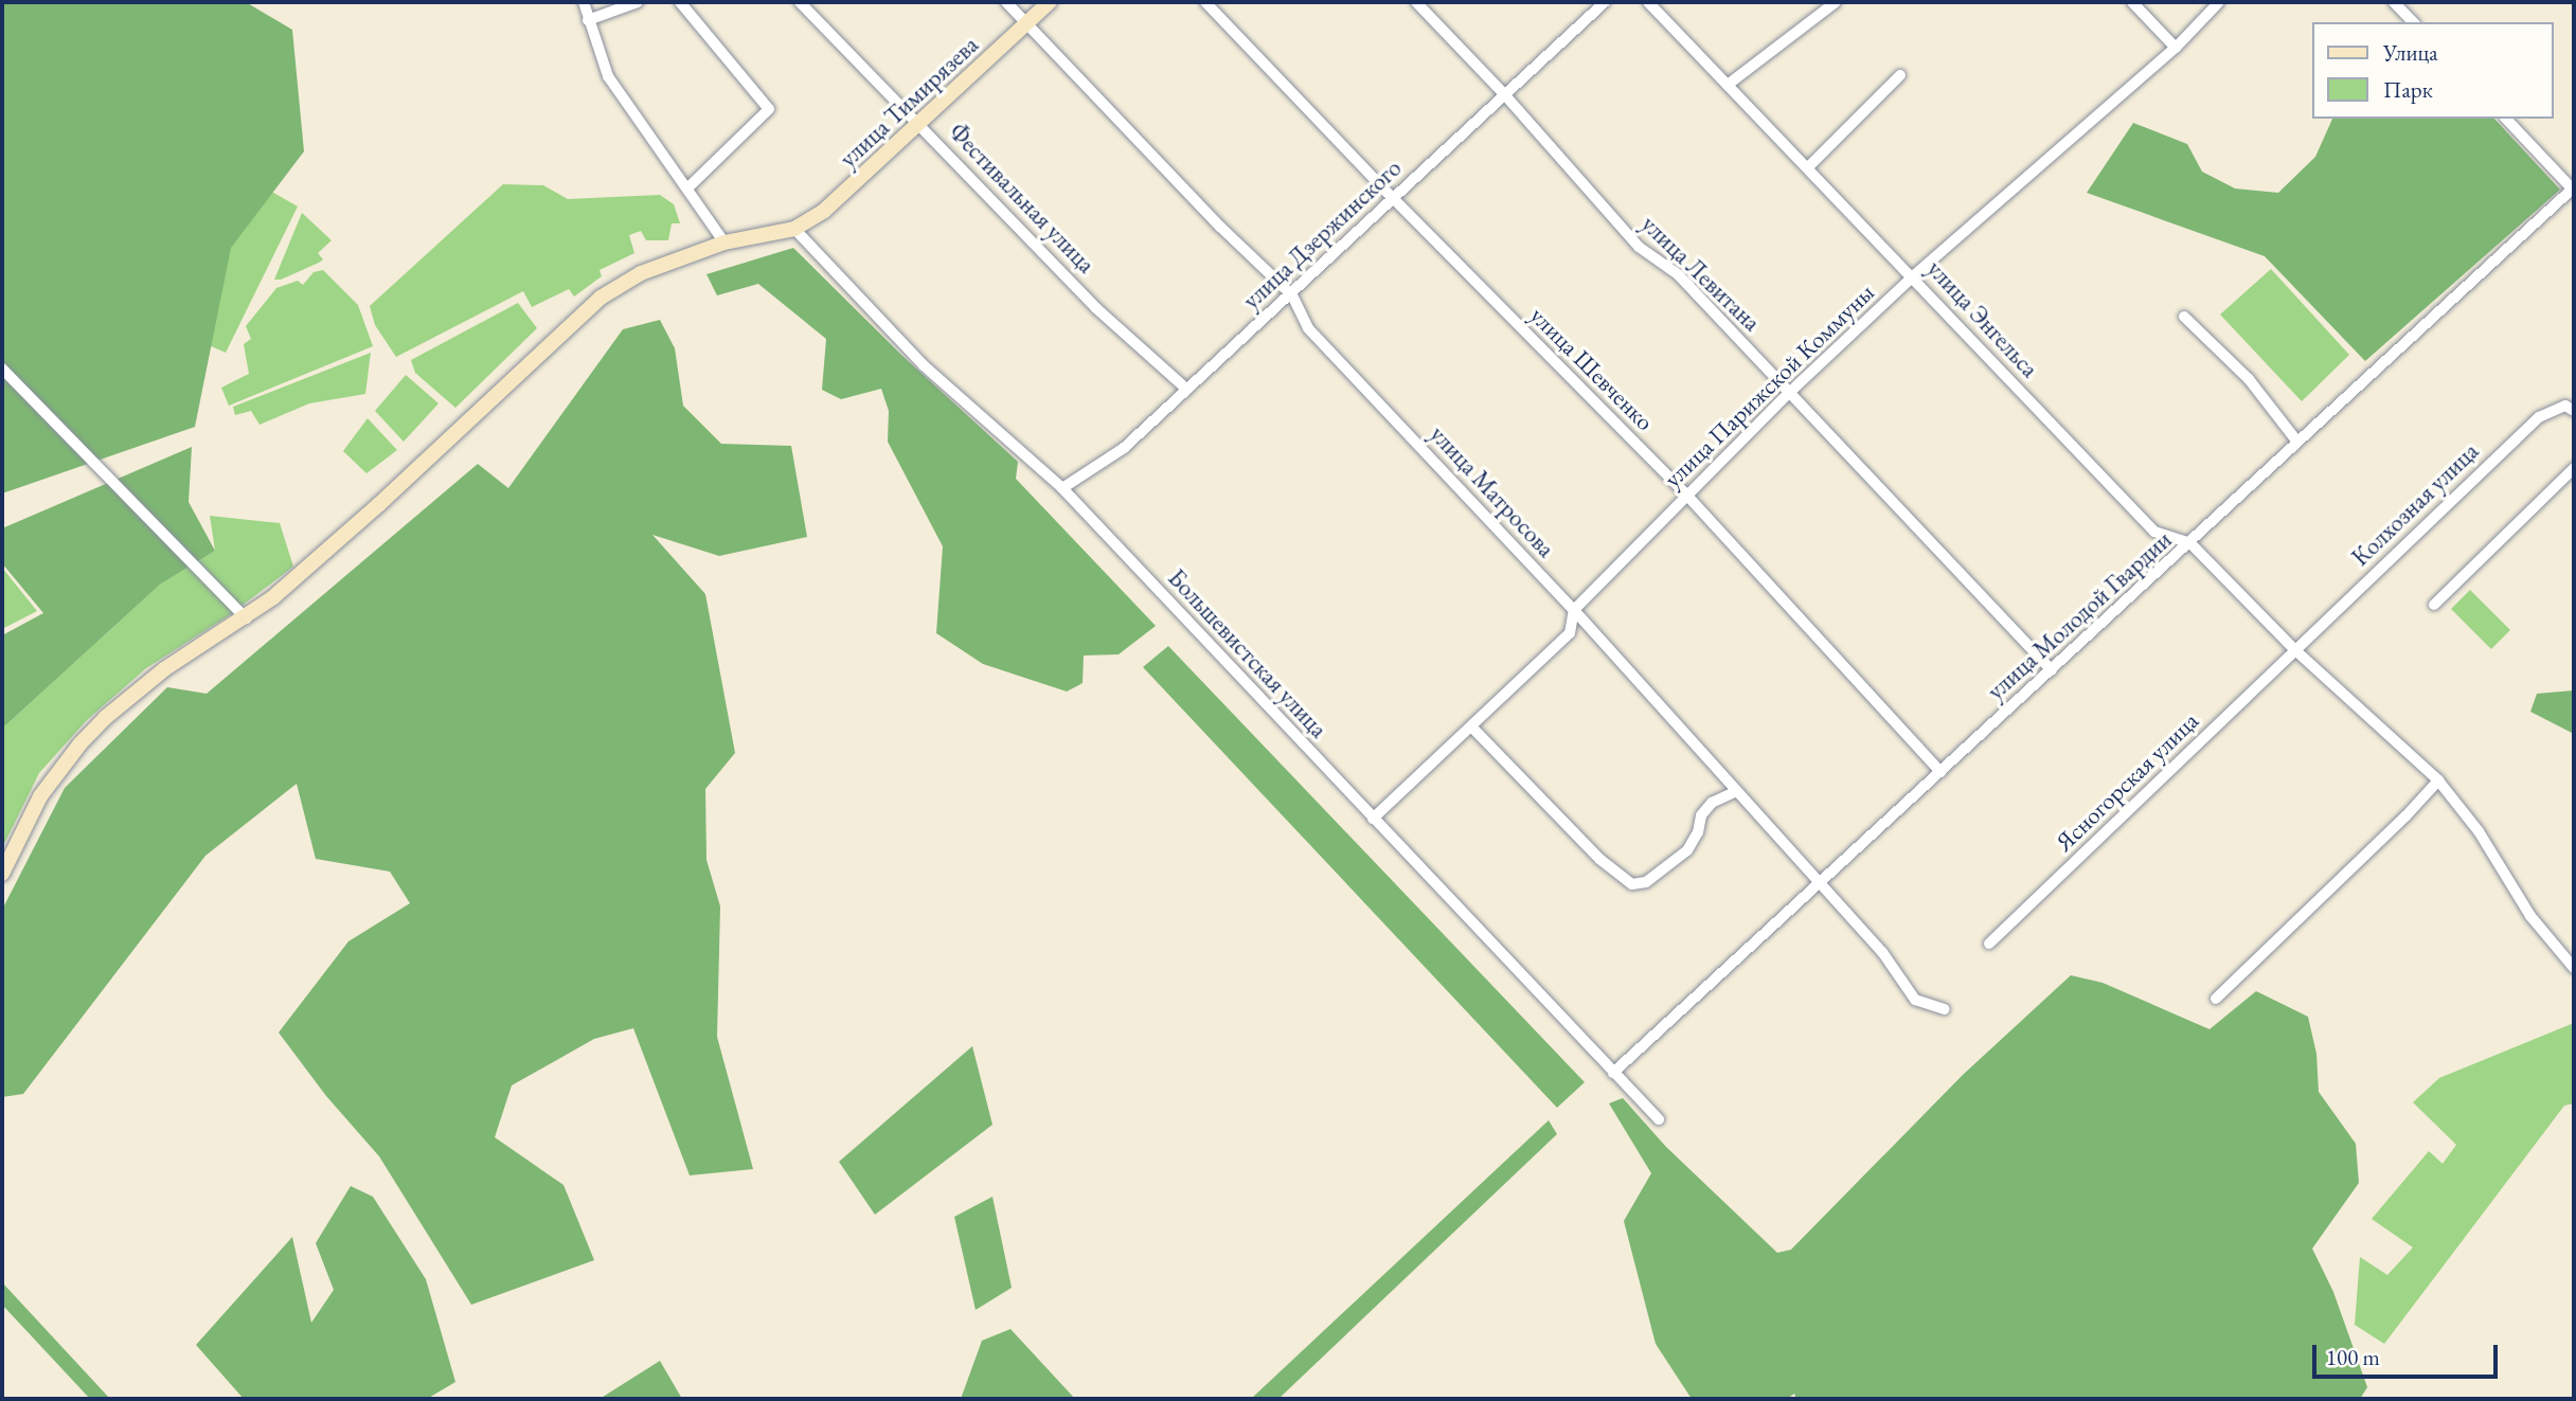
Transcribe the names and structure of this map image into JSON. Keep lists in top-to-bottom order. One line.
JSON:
{"streets":{"street":["улица Тимирязева","Фестивальная улица","улица Дзержинского","улица Левитана","улица Энгельса","улица Шевченко","улица Парижской Коммуны","улица Матросова","Колхозная улица","улица Молодой Гвардии","Большевистская улица","Ясногорская улица"]},"crossings":[["улица Тимирязева","Фестивальная улица"],["улица Тимирязева","улица Матросова"],["улица Тимирязева","Большевистская улица"],["Фестивальная улица","улица Дзержинского"],["улица Дзержинского","улица Левитана"],["улица Дзержинского","улица Шевченко"],["улица Дзержинского","улица Матросова"],["улица Дзержинского","Большевистская улица"],["улица Левитана","улица Парижской Коммуны"],["улица Левитана","улица Молодой Гвардии"],["улица Энгельса","улица Парижской Коммуны"],["улица Энгельса","Колхозная улица"],["улица Энгельса","улица Молодой Гвардии"],["улица Энгельса","Ясногорская улица"],["улица Шевченко","улица Парижской Коммуны"],["улица Шевченко","улица Молодой Гвардии"],["улица Парижской Коммуны","улица Матросова"],["улица Парижской Коммуны","Большевистская улица"],["улица Матросова","улица Молодой Гвардии"],["Колхозная улица","Ясногорская улица"],["улица Молодой Гвардии","Большевистская улица"]],"legend":["Улица","Парк"],"scale_bar":"100 m"}
